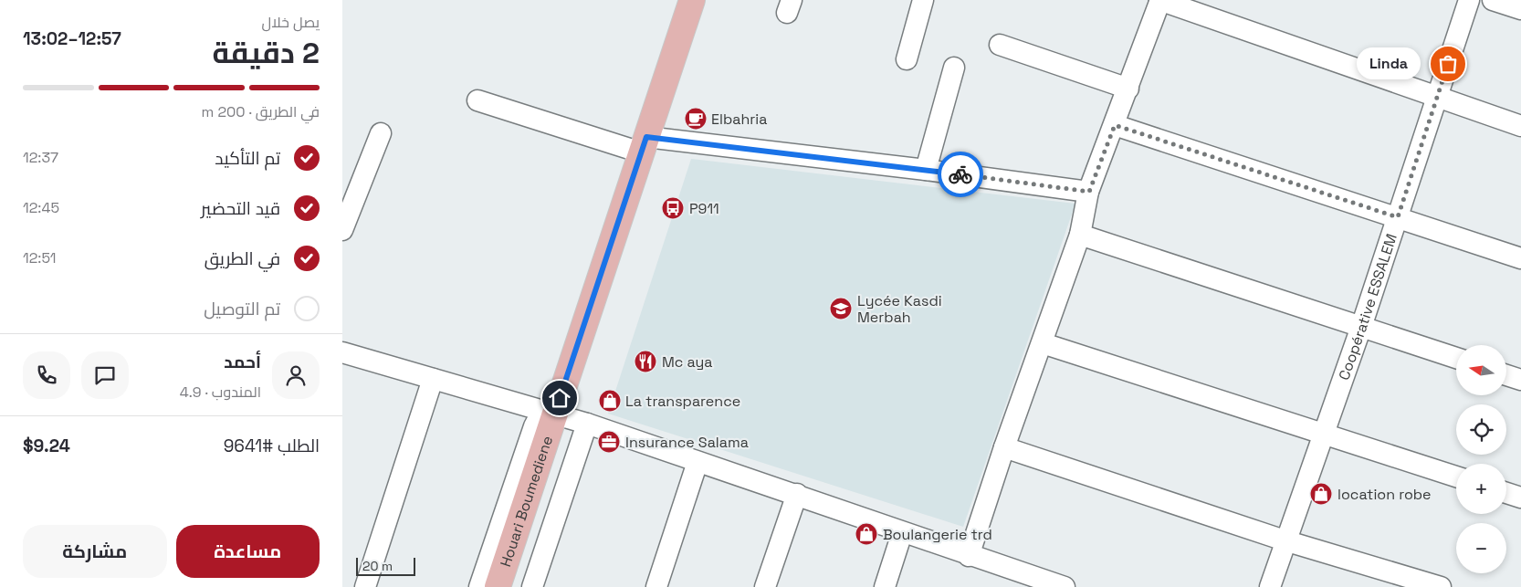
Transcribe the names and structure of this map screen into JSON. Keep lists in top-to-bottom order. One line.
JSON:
{"streets":{"main road":["Houari Boumediene"],"street":["Coopérative ESSALEM"]},"places":{"other":["Linda"],"cafe":["Elbahria"],"bus stop":["P911"],"school or university":["Lycée Kasdi Merbah"],"restaurant":["Mc aya"],"shop":["La transparence","location robe","Boulangerie trd"],"office":["Insurance Salama"]},"scale_bar":"20 m","north":"left","page":{"heading":["2 دقيقة","يصل خلال","12:57–13:02"],"panel":["أحمد","المندوب · 4.9","الطلب #9641","$9.24"],"bubble":"Linda","bar":"في الطريق · 200 m","list":[["تم التأكيد","12:37"],["قيد التحضير","12:45"],["في الطريق","12:51"],"تم التوصيل"],"map_buttons":["+","−"],"buttons":["مساعدة","مشاركة"],"scale":"20 m"}}
